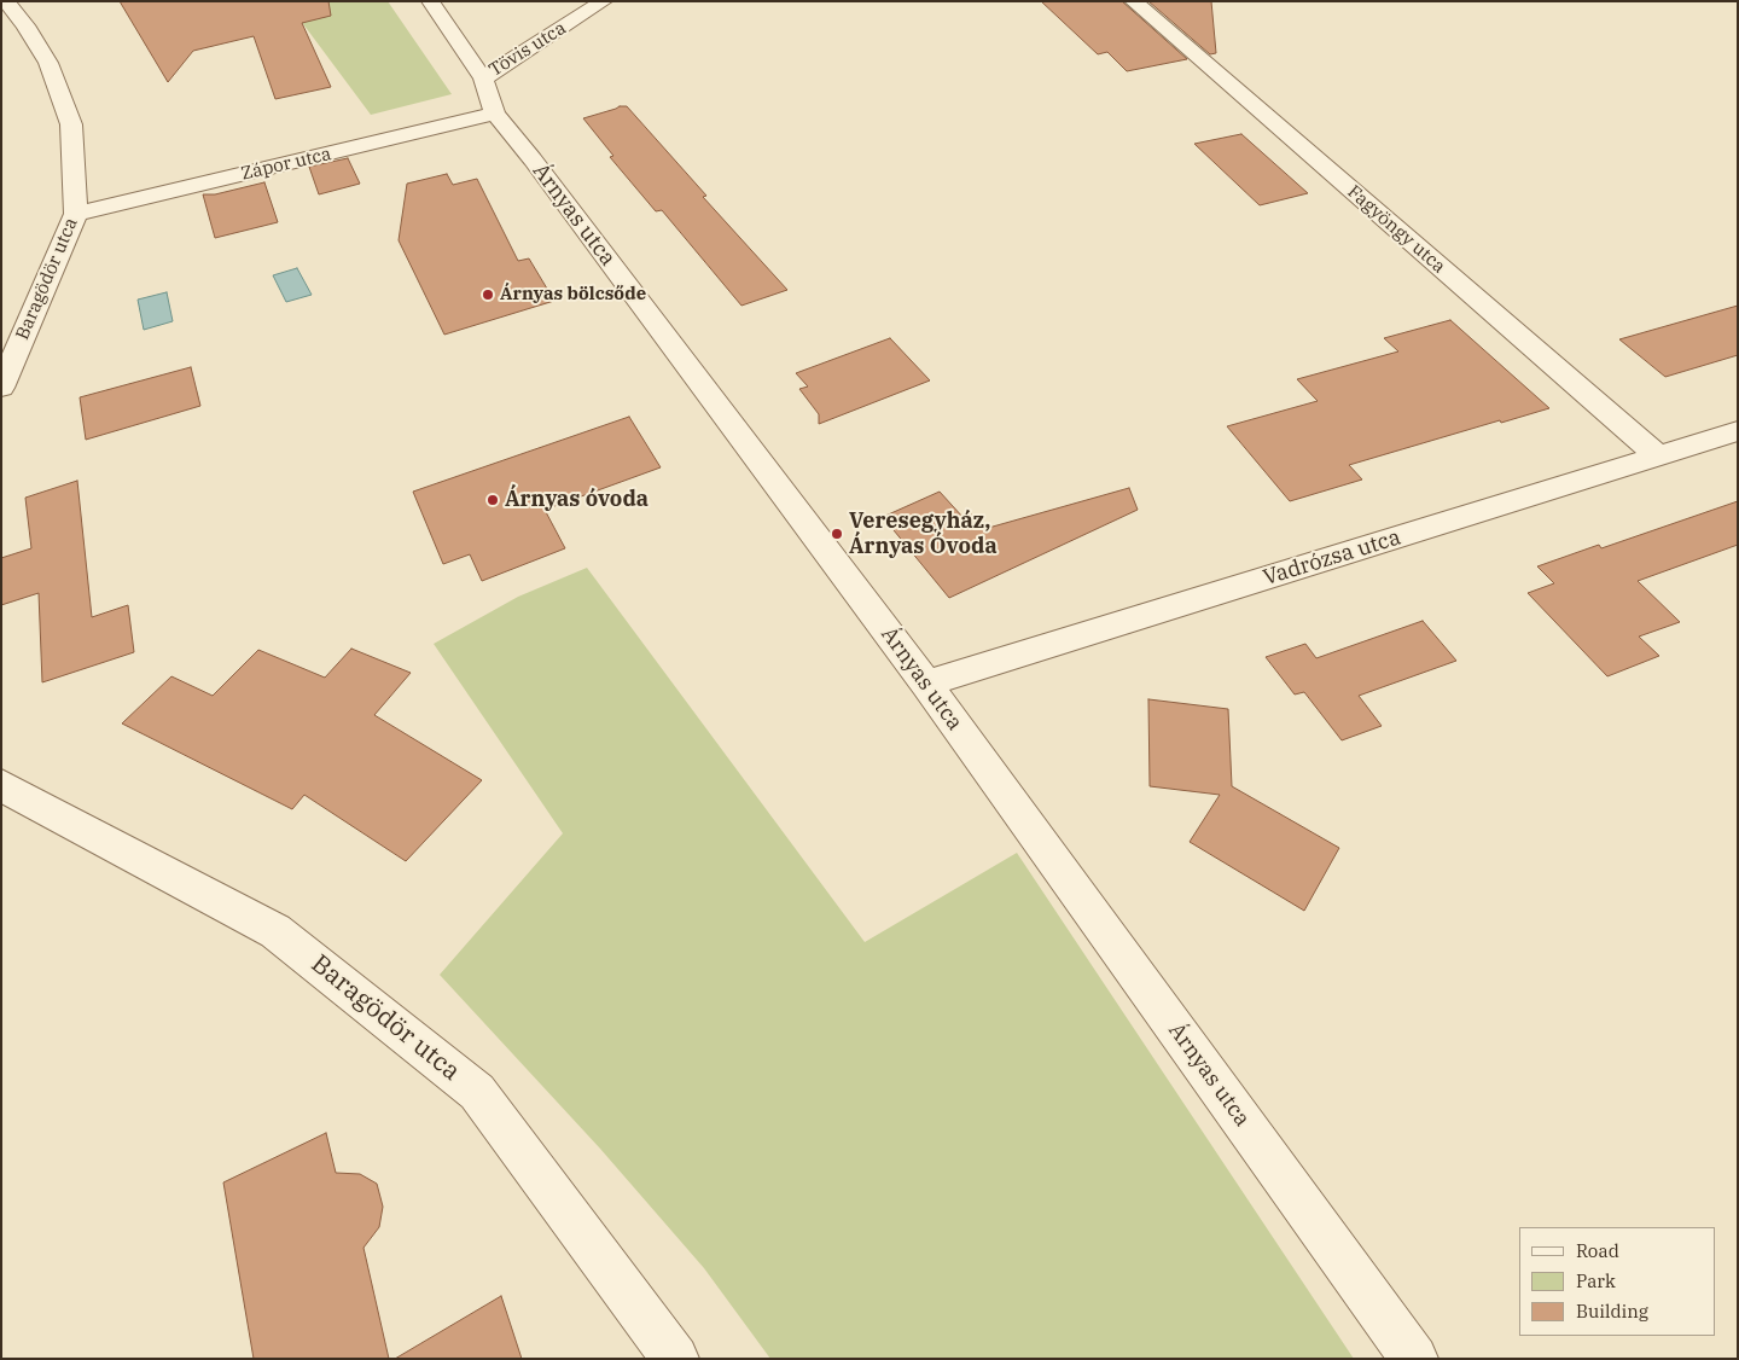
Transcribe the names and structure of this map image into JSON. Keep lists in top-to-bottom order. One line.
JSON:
{"streets":{"street":["Tövis utca","Zápor utca","Árnyas utca","Fagyöngy utca","Baragödör utca","Vadrózsa utca"]},"crossings":[["Tövis utca","Árnyas utca"],["Zápor utca","Árnyas utca"],["Zápor utca","Baragödör utca"],["Árnyas utca","Vadrózsa utca"],["Fagyöngy utca","Vadrózsa utca"]],"places":["Árnyas bölcsőde","Árnyas óvoda","Veresegyház, Árnyas Óvoda"],"legend":["Road","Park","Building"]}
